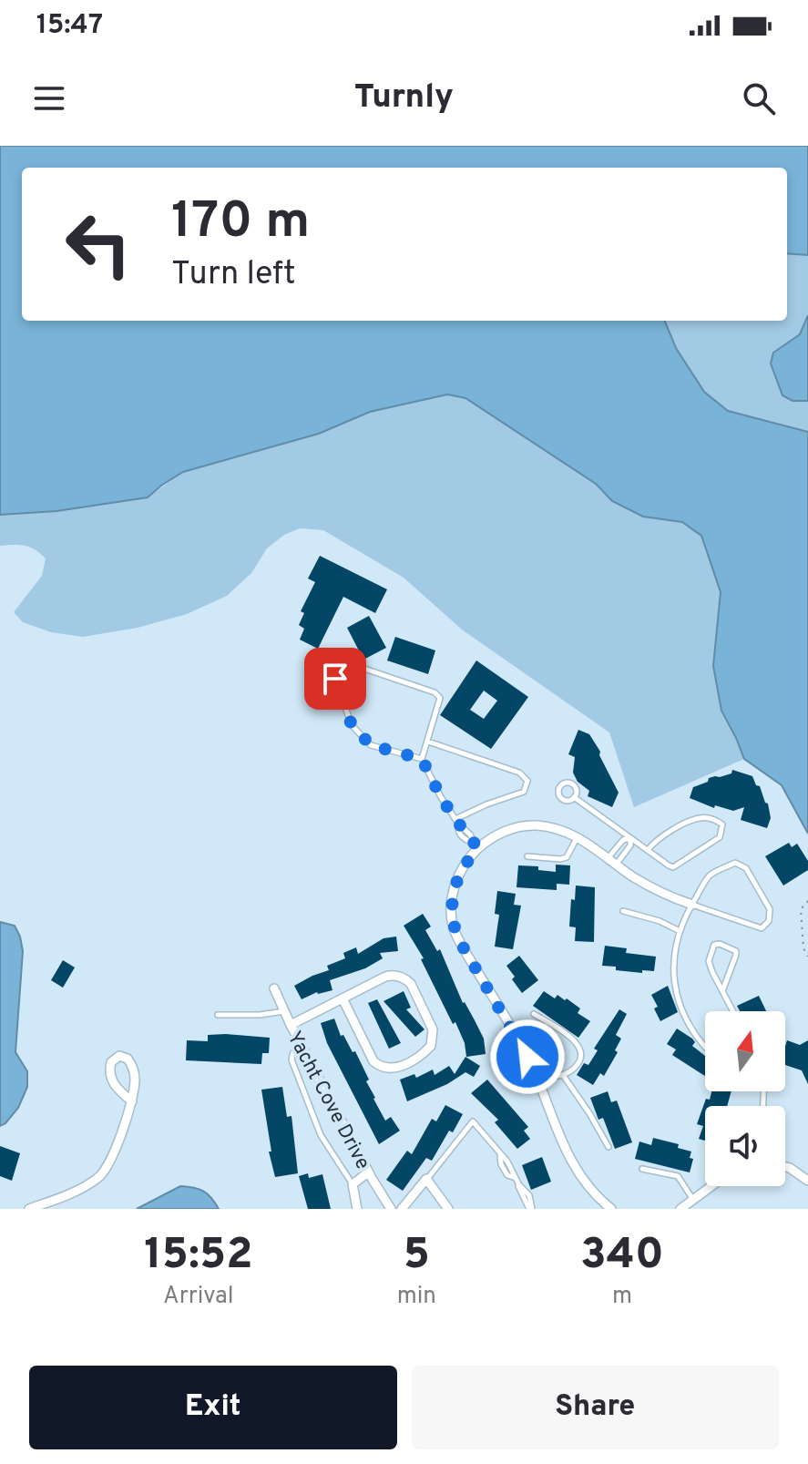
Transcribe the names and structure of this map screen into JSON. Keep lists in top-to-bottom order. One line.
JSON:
{"streets":{"street":["Yacht Cove Drive"]},"north":"top","page":{"status":"15:47","header":"Turnly","turn":["170 m","Turn left"],"eta":["15:52","Arrival","5","min","340","m"],"buttons":["Exit","Share"]}}
